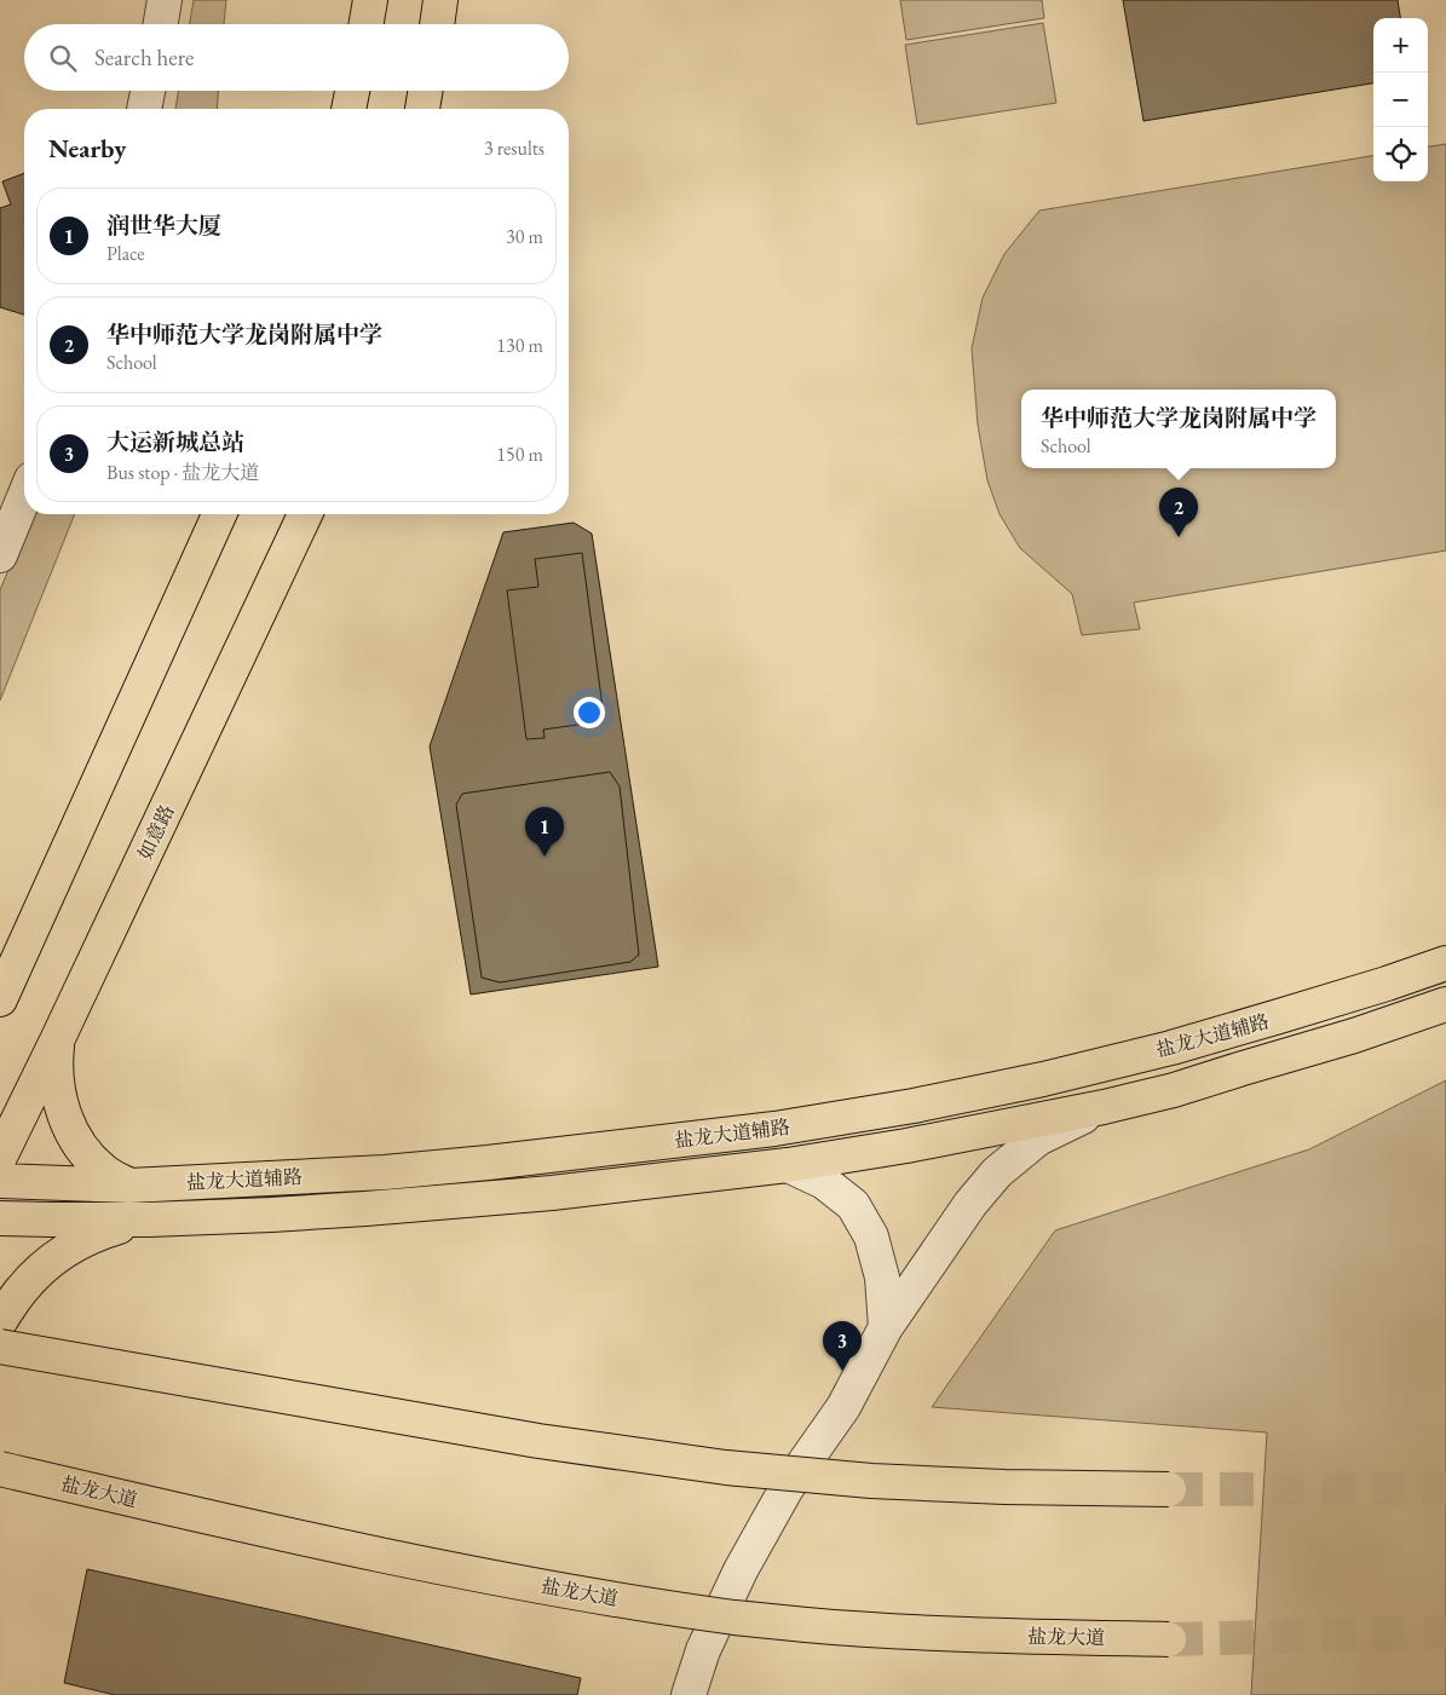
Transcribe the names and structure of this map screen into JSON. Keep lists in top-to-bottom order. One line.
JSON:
{"streets":{"main road":["如意路","盐龙大道辅路","盐龙大道"]},"page":{"map_buttons":["+","−"],"search":"Search here","heading":["Nearby","3 results"],"list":[{"mark":"1","name":"润世华大厦","note":"Place","value":"30 m"},{"mark":"2","name":"华中师范大学龙岗附属中学","note":"School","value":"130 m"},{"mark":"3","name":"大运新城总站","note":"Bus stop · 盐龙大道","value":"150 m"}],"popup":["华中师范大学龙岗附属中学","School"],"pins":["2","1","3"]}}
